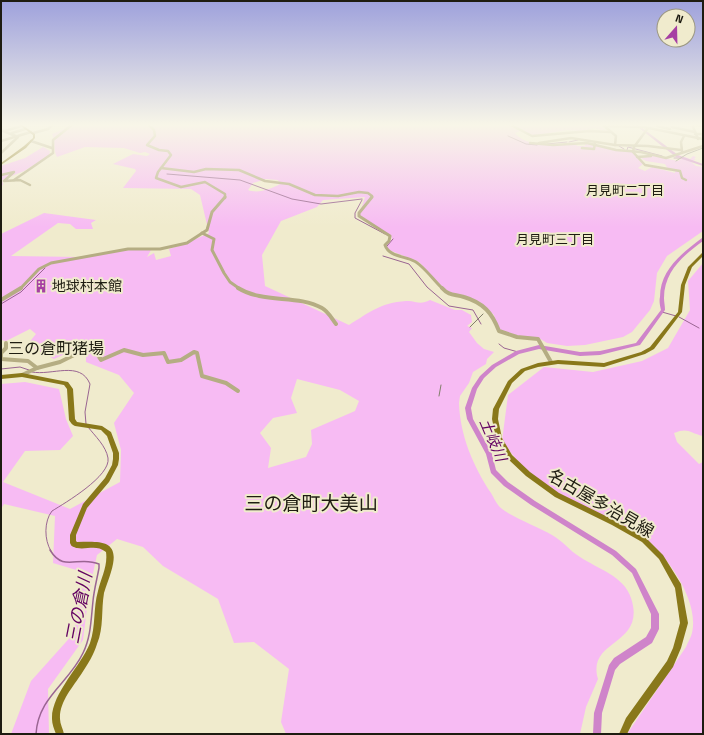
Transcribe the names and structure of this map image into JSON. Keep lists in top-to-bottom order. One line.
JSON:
{"streets":{"main road":["名古屋多治見線"]},"districts":["月見町二丁目","月見町三丁目","三の倉町猪場","三の倉町大美山"],"water":["土岐川","三の倉川"],"places":{"building":["地球村本館"]},"north":"top"}
